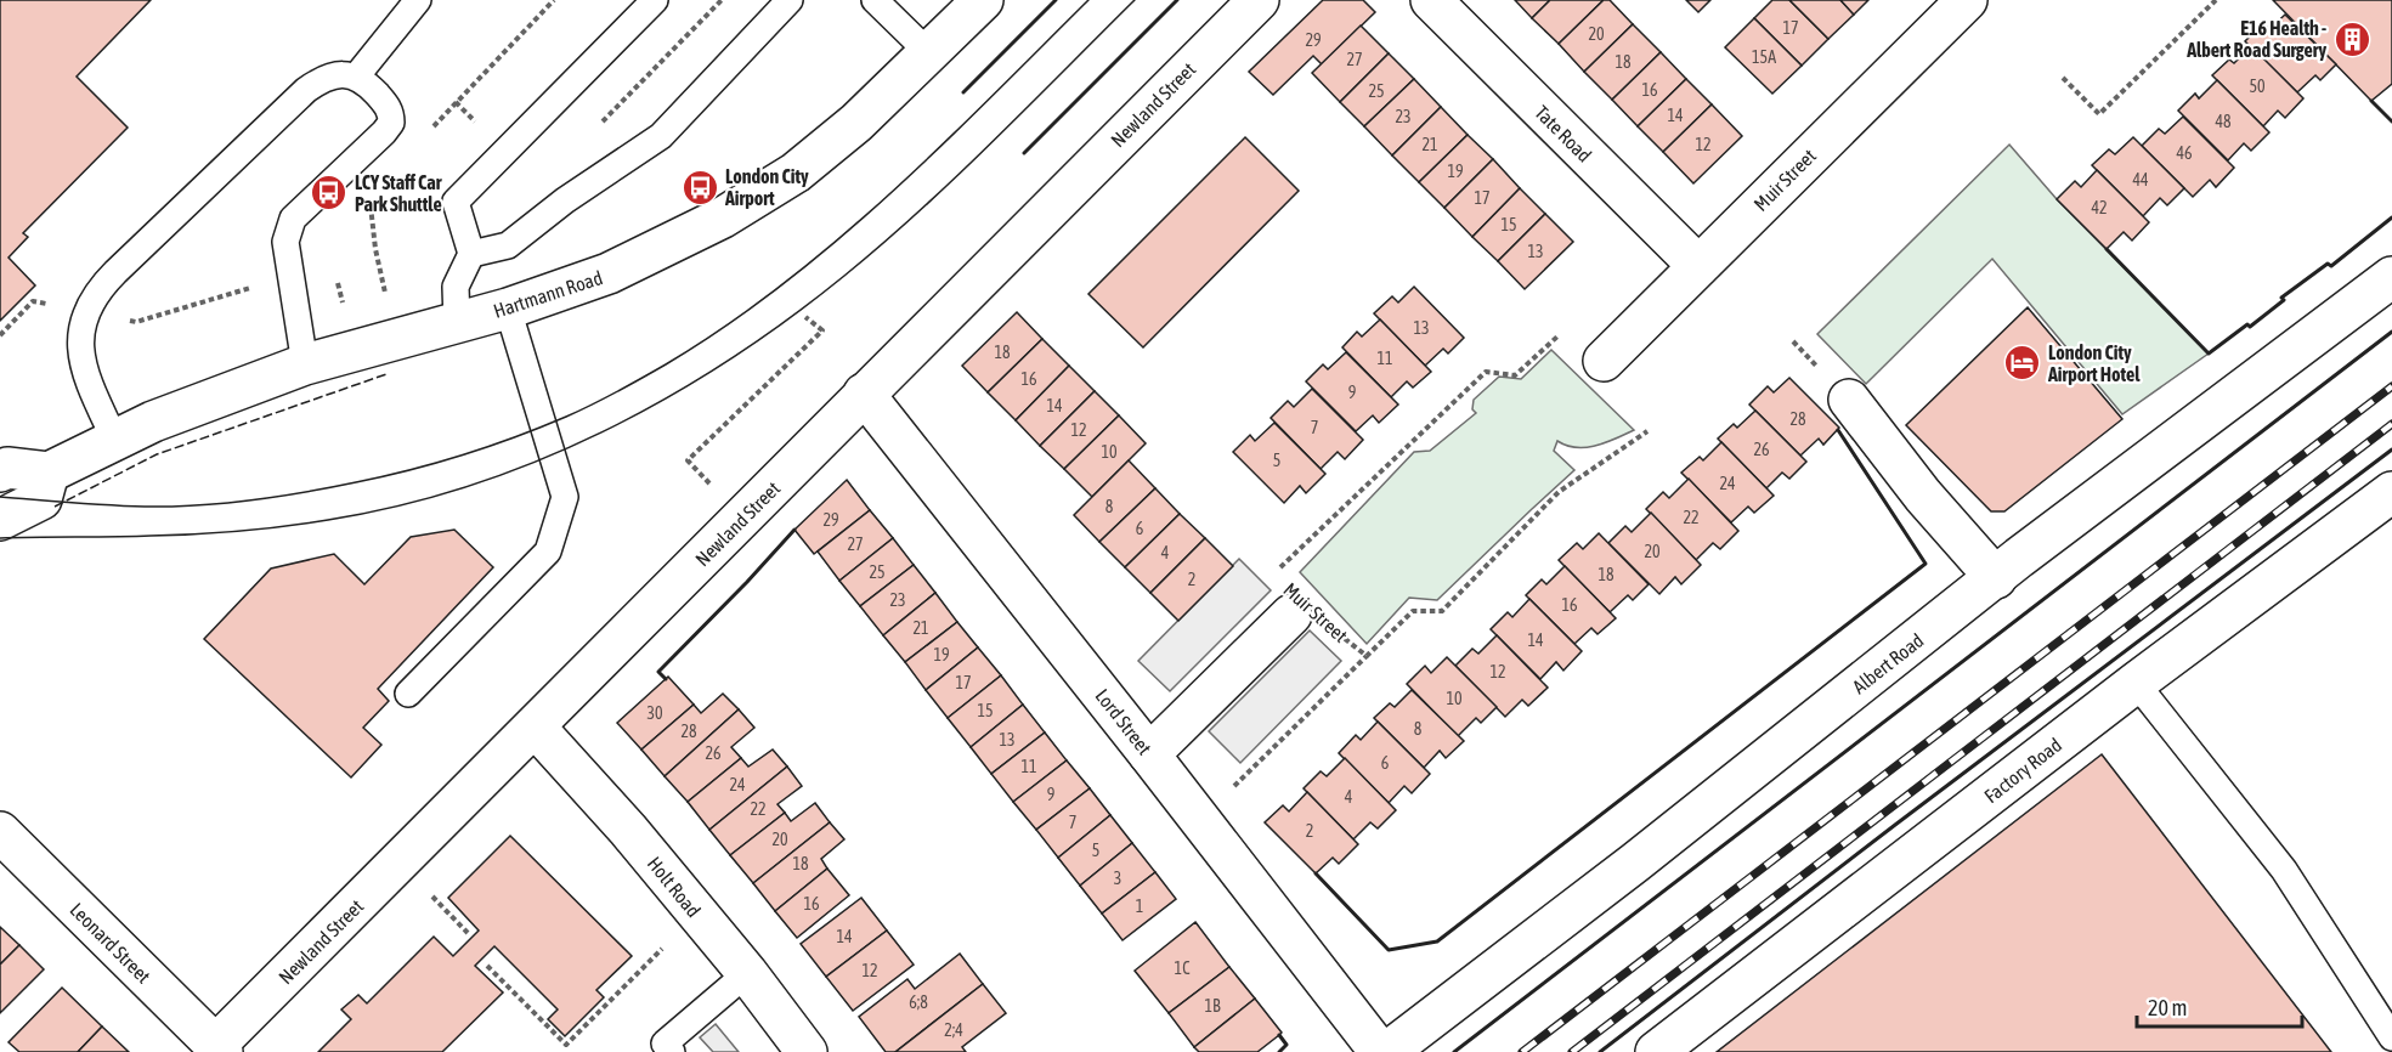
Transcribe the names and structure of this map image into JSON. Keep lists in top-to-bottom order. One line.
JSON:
{"streets":{"street":["Newland Street","Tate Road","Muir Street","Hartmann Road","Albert Road","Lord Street","Factory Road","Holt Road","Leonard Street"]},"crossings":[["Newland Street","Lord Street"],["Newland Street","Holt Road"],["Newland Street","Leonard Street"],["Tate Road","Muir Street"],["Muir Street","Lord Street"]],"places":{"building":["E16 Health - Albert Road Surgery"],"bus stop":["London City Airport","LCY Staff Car Park Shuttle"],"hotel":["London City Airport Hotel"]},"house_numbers":["17","20","29","15A","27","18","50","16","25","14","23","48","21","12","46","19","44","17","42","15","13","13","18","11","16","9","14","28","7","12","26","10","5","24","8","22","29","6","27","20","4","25","18","2","23","16","21","14","19","12","17","10","15","30","8","28","13","26","6","11","24","9","4","22","7","2","20","5","18","3","16","1","14","1C","12","6;8","1B","2;4"],"scale_bar":"20 m"}
